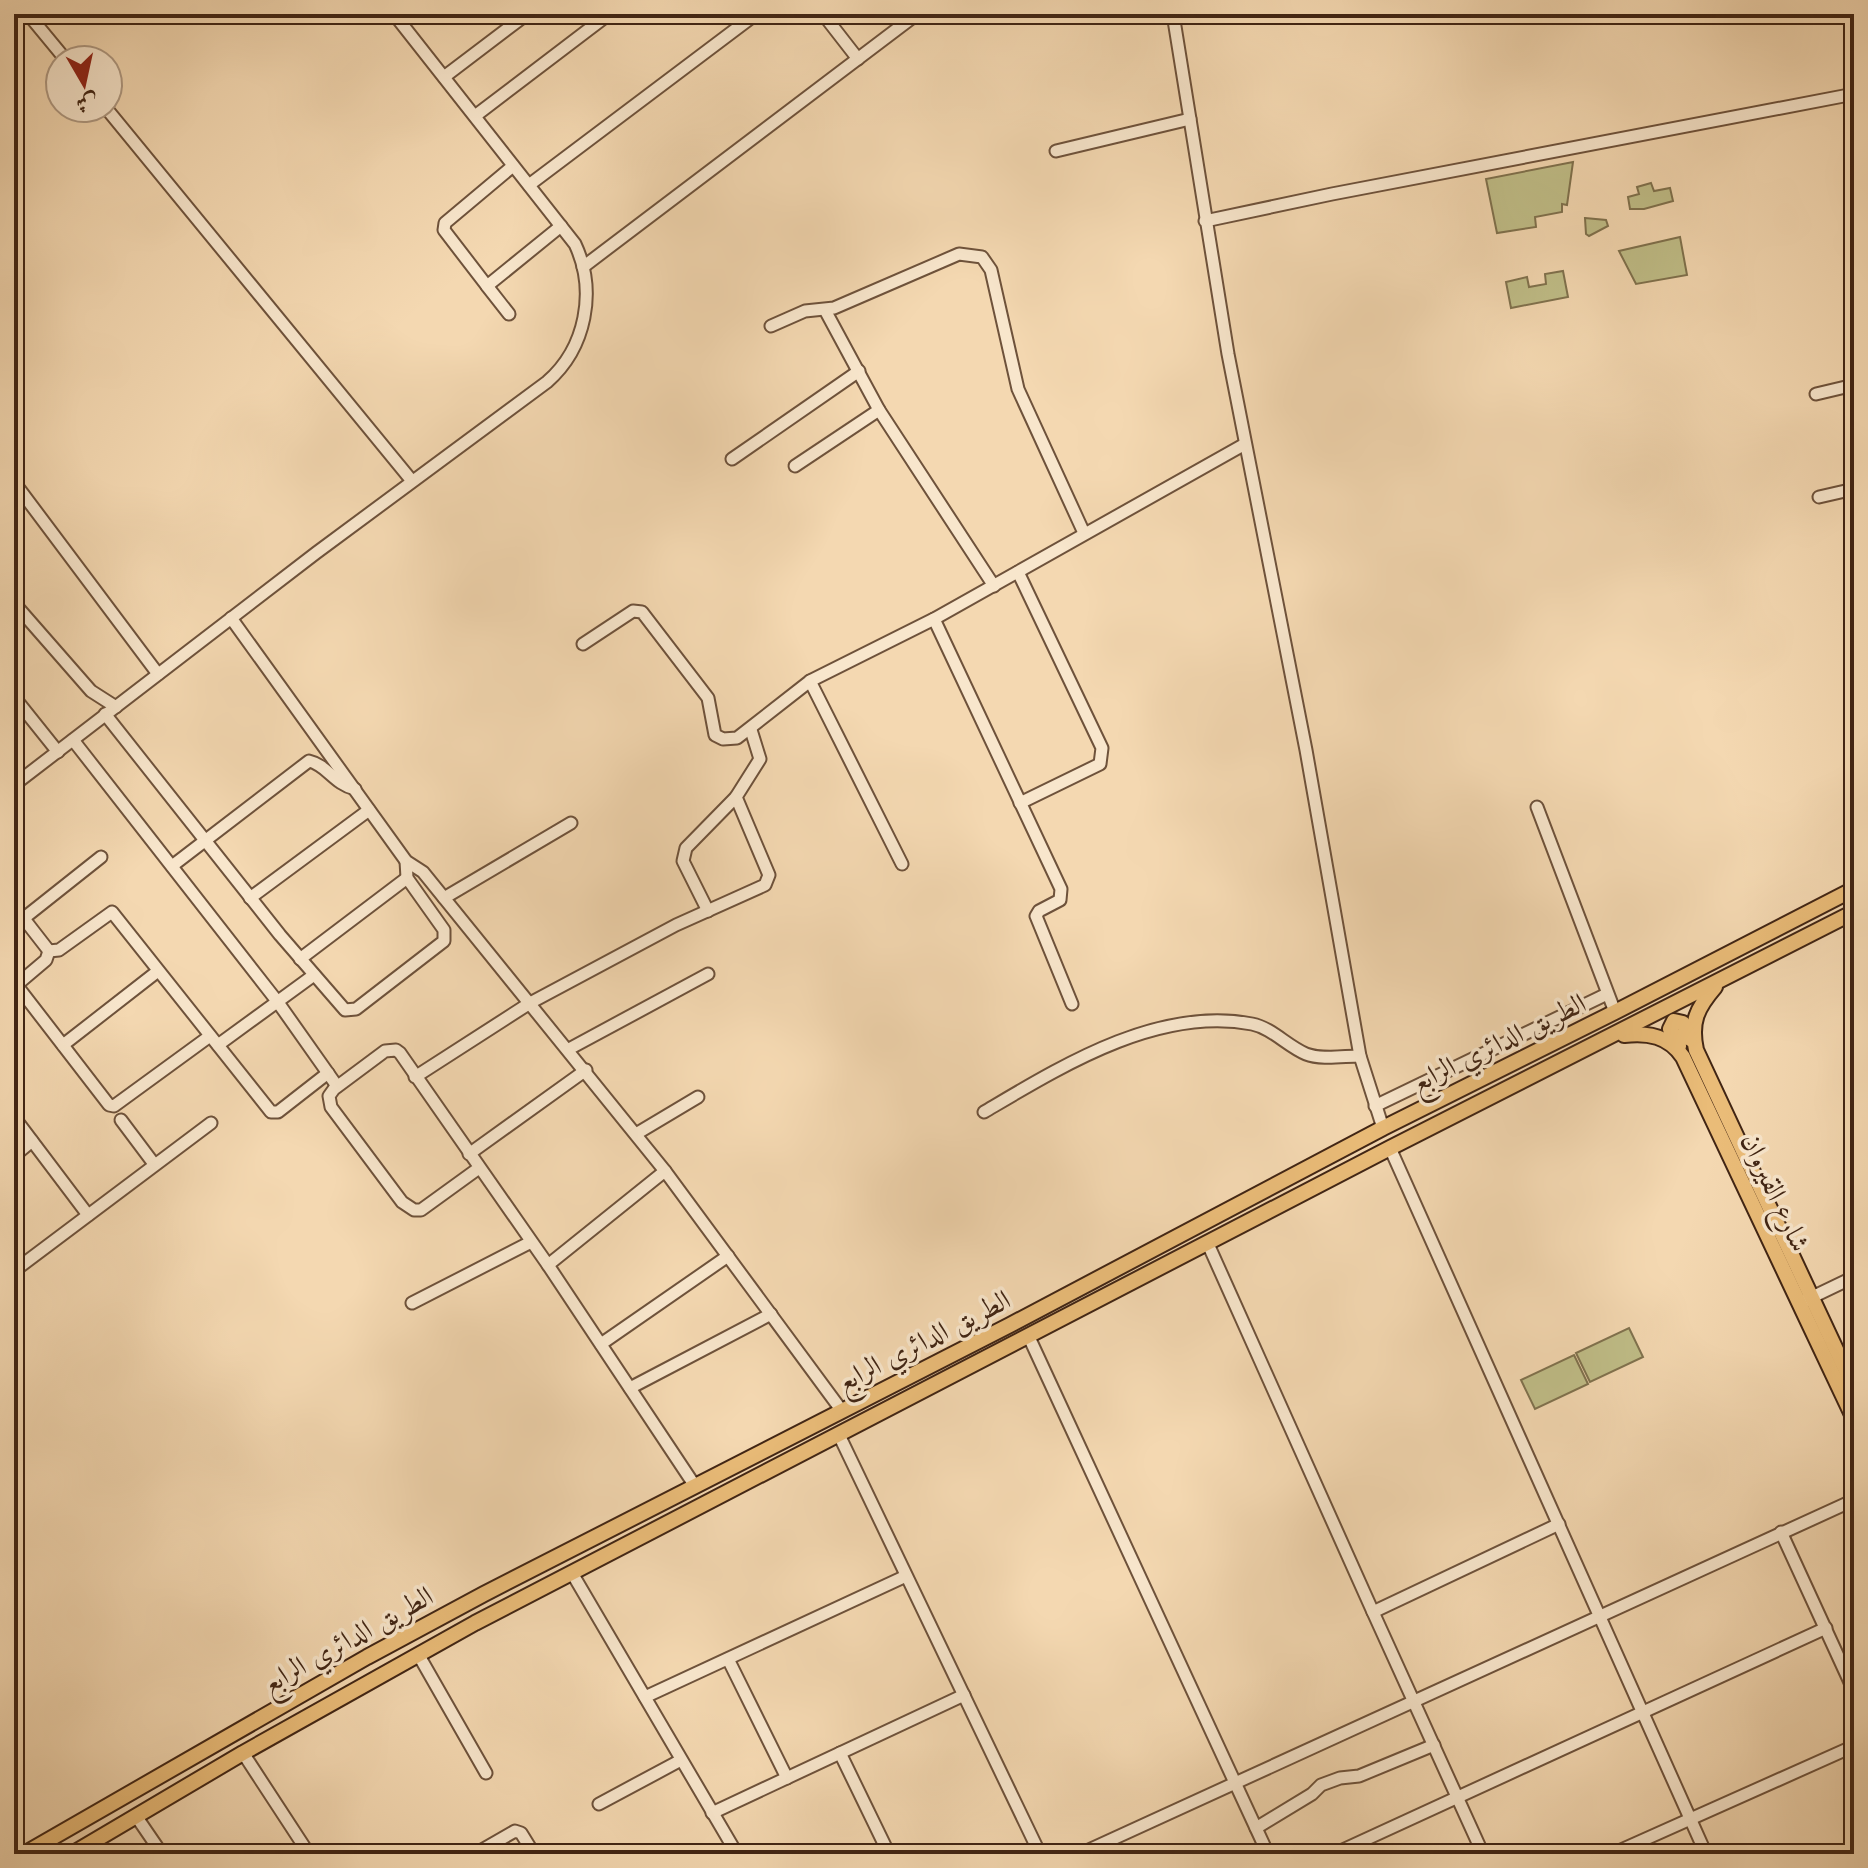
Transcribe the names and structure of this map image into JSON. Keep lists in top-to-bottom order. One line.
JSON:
{"streets":{"main road":["الطريق الدائري الرابع","شارع القيروان"]},"crossings":[["الطريق الدائري الرابع","شارع القيروان"]],"north":"bottom"}
